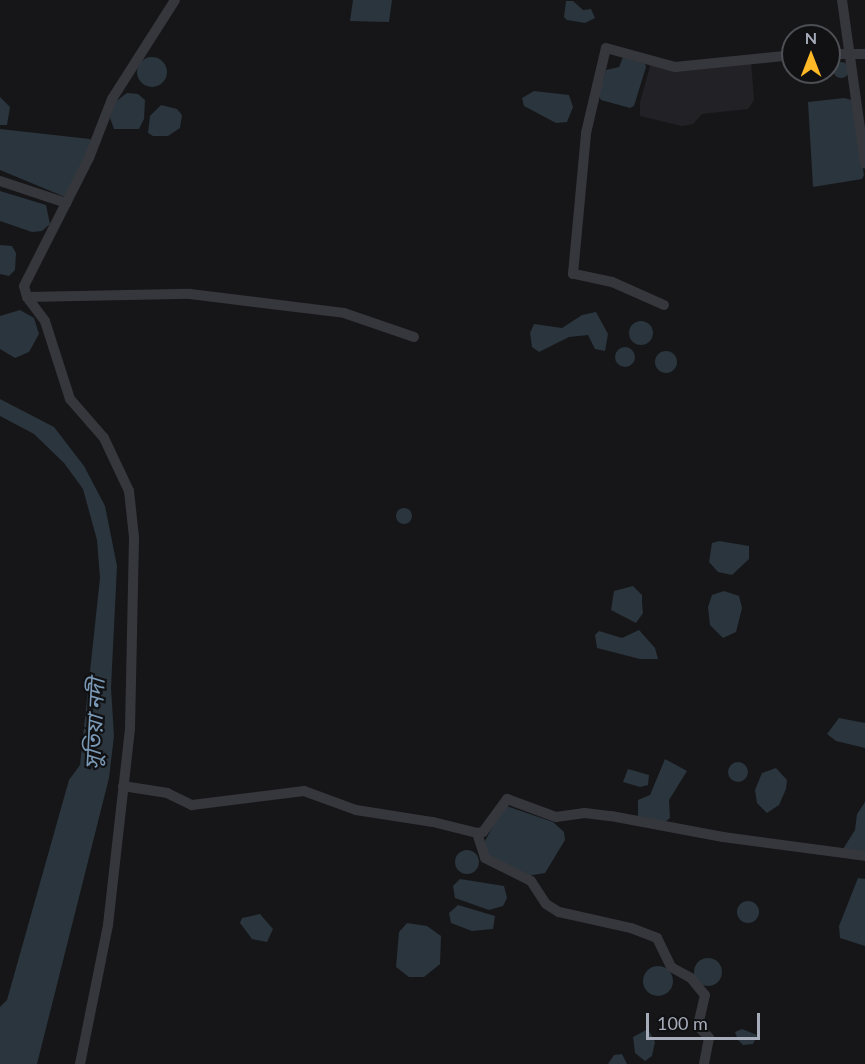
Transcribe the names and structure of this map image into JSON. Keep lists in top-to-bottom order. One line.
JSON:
{"water":["সুতিয়া নদী"],"scale_bar":"100 m","north":"top"}
